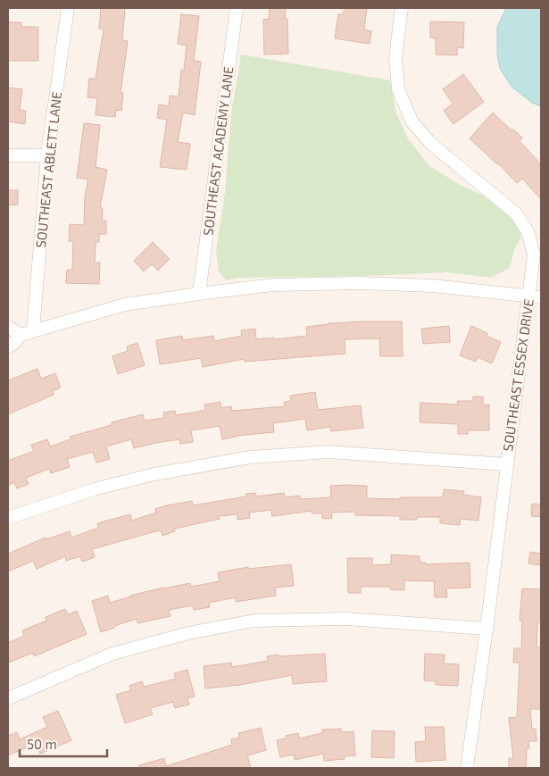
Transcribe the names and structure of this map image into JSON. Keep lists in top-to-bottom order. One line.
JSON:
{"streets":{"street":["SOUTHEAST ACADEMY LANE","SOUTHEAST ABLETT LANE","SOUTHEAST ESSEX DRIVE"]},"scale_bar":"50 m"}
